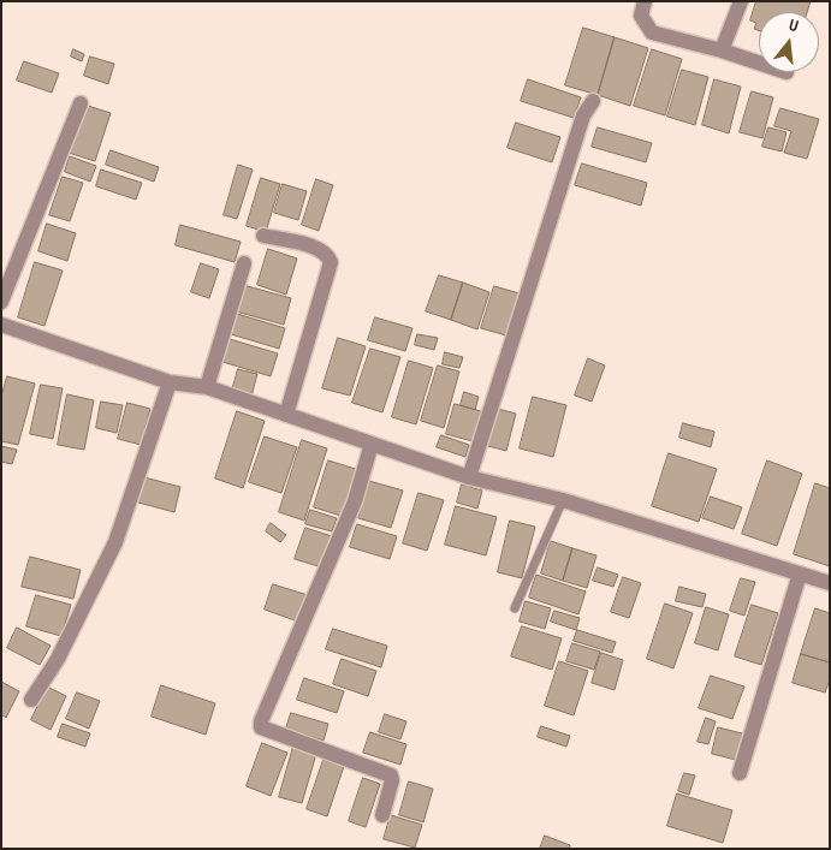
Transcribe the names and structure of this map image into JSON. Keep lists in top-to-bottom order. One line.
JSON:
{"north":"top"}
